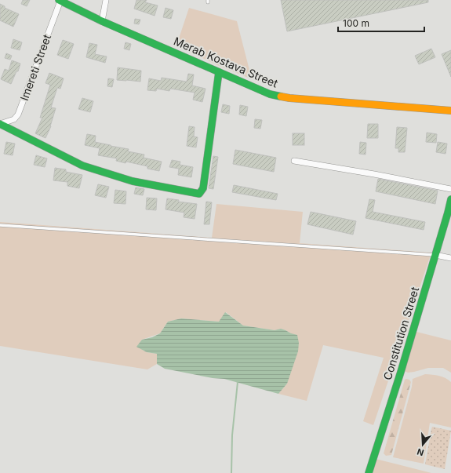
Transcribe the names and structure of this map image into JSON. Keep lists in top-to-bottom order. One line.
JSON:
{"streets":{"street":["Merab Kostava Street","Imereti Street","Constitution Street"]},"crossings":[["Merab Kostava Street","Imereti Street"]],"scale_bar":"100 m","north":"bottom"}
